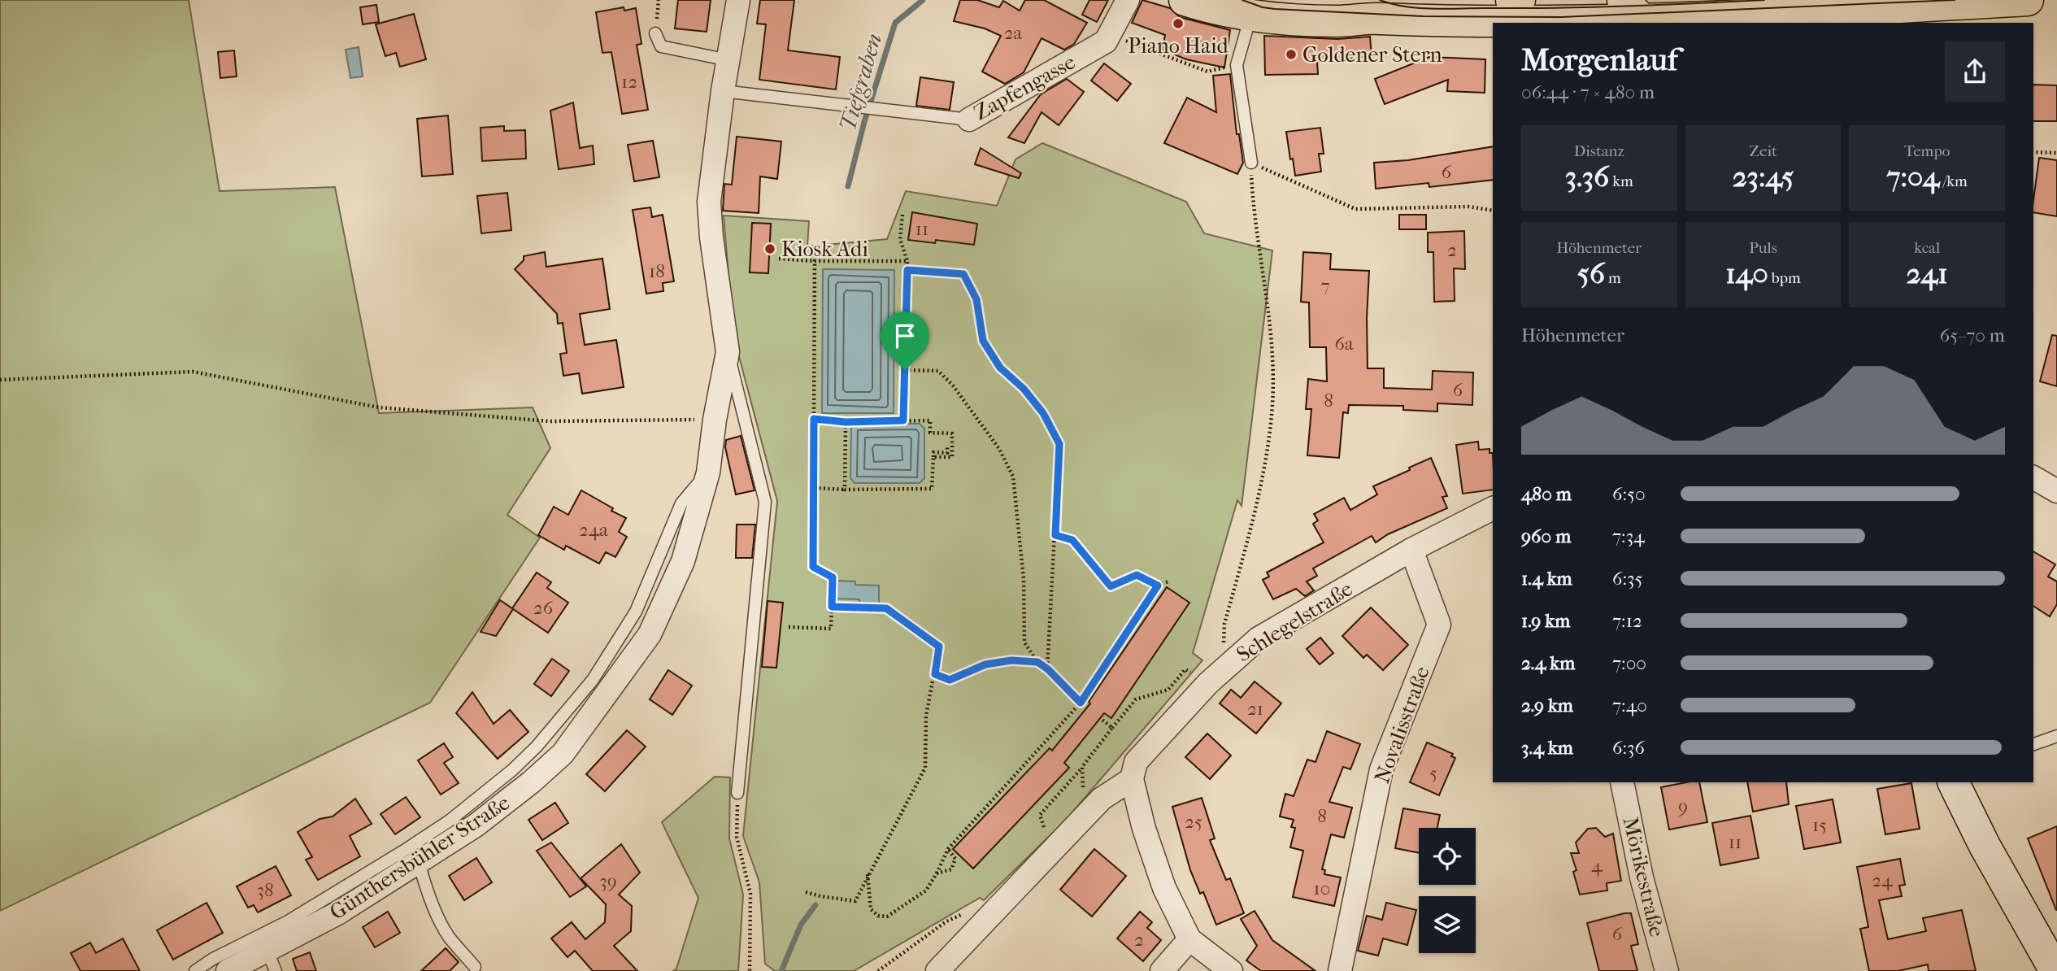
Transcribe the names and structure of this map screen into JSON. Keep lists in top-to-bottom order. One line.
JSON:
{"streets":{"street":["Zapfengasse","Schlegelstraße","Novalisstraße","Günthersbühler Straße","Mörikestraße"]},"crossings":[["Zapfengasse","Günthersbühler Straße"],["Schlegelstraße","Novalisstraße"]],"water":["Tiefgraben"],"places":["Piano Haid","Goldener Stern","Kiosk Adi"],"house_numbers":["2a","12","6","11","2","18","7","6a","6","8","24a","26","21","5","9","8","25","15","11","4","24","39","10","38","6","2"],"page":{"heading":["Morgenlauf","06:44 · 7 × 480 m"],"stats":[["Distanz","3.36 km"],["Zeit","23:45"],["Tempo","7:04 /km"],["Höhenmeter","56 m"],["Puls","140 bpm"],["kcal","241"]],"chart":["Höhenmeter","65–70 m"],"list":[{"name":"480 m","note":"6:50"},{"name":"960 m","note":"7:34"},{"name":"1.4 km","note":"6:35"},{"name":"1.9 km","note":"7:12"},{"name":"2.4 km","note":"7:00"},{"name":"2.9 km","note":"7:40"},{"name":"3.4 km","note":"6:36"}]}}
